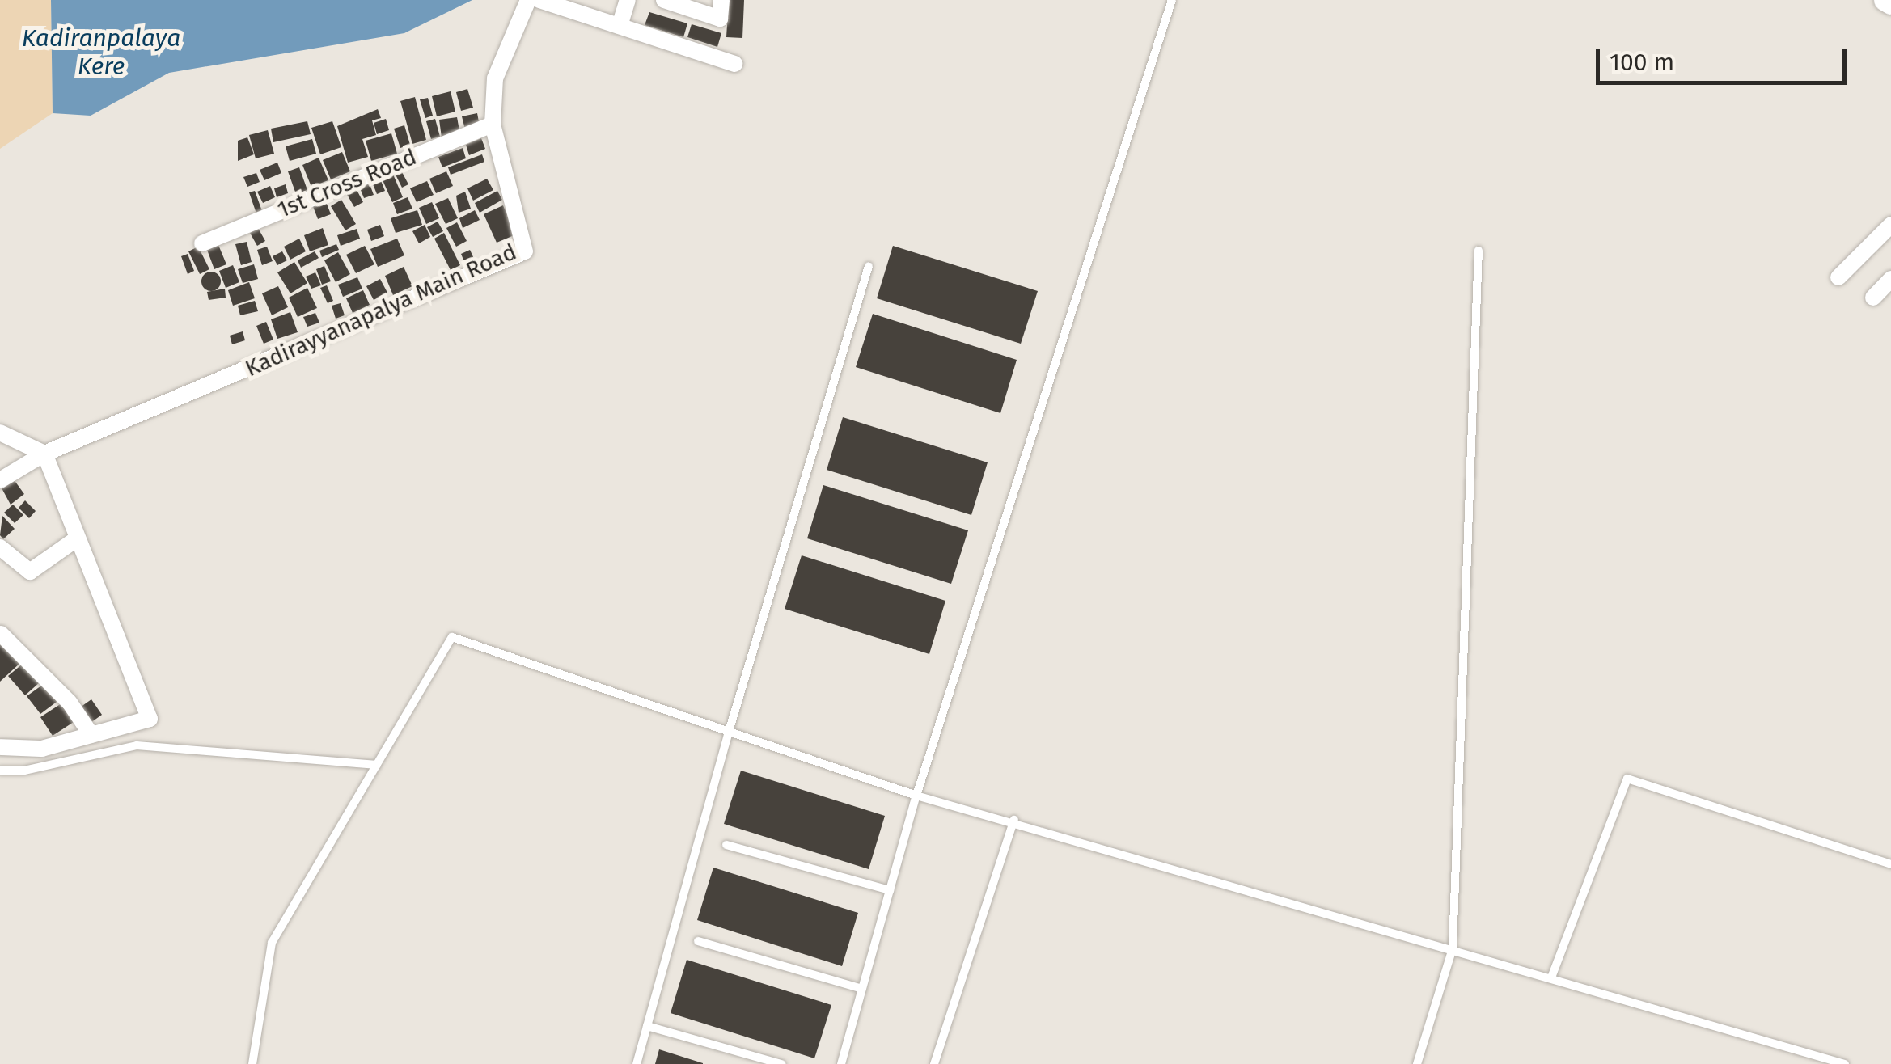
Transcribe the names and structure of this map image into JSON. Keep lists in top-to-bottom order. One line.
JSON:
{"streets":{"street":["1st Cross Road","Kadirayyanapalya Main Road"]},"crossings":[["1st Cross Road","Kadirayyanapalya Main Road"]],"water":["Kadiranpalaya Kere"],"scale_bar":"100 m"}
